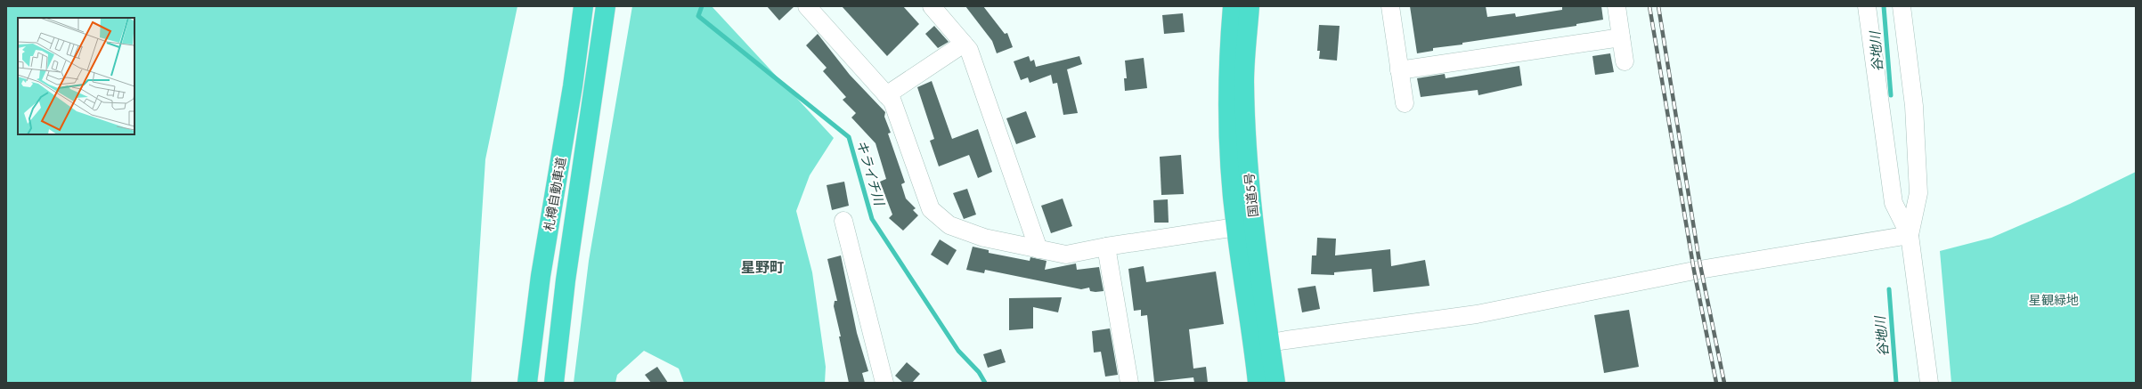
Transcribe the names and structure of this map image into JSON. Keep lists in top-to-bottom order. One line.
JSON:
{"streets":{"highway":["札樽自動車道","国道5号"]},"districts":["星野町"],"water":["谷地川","キライチ川"],"parks":["星観緑地"]}
